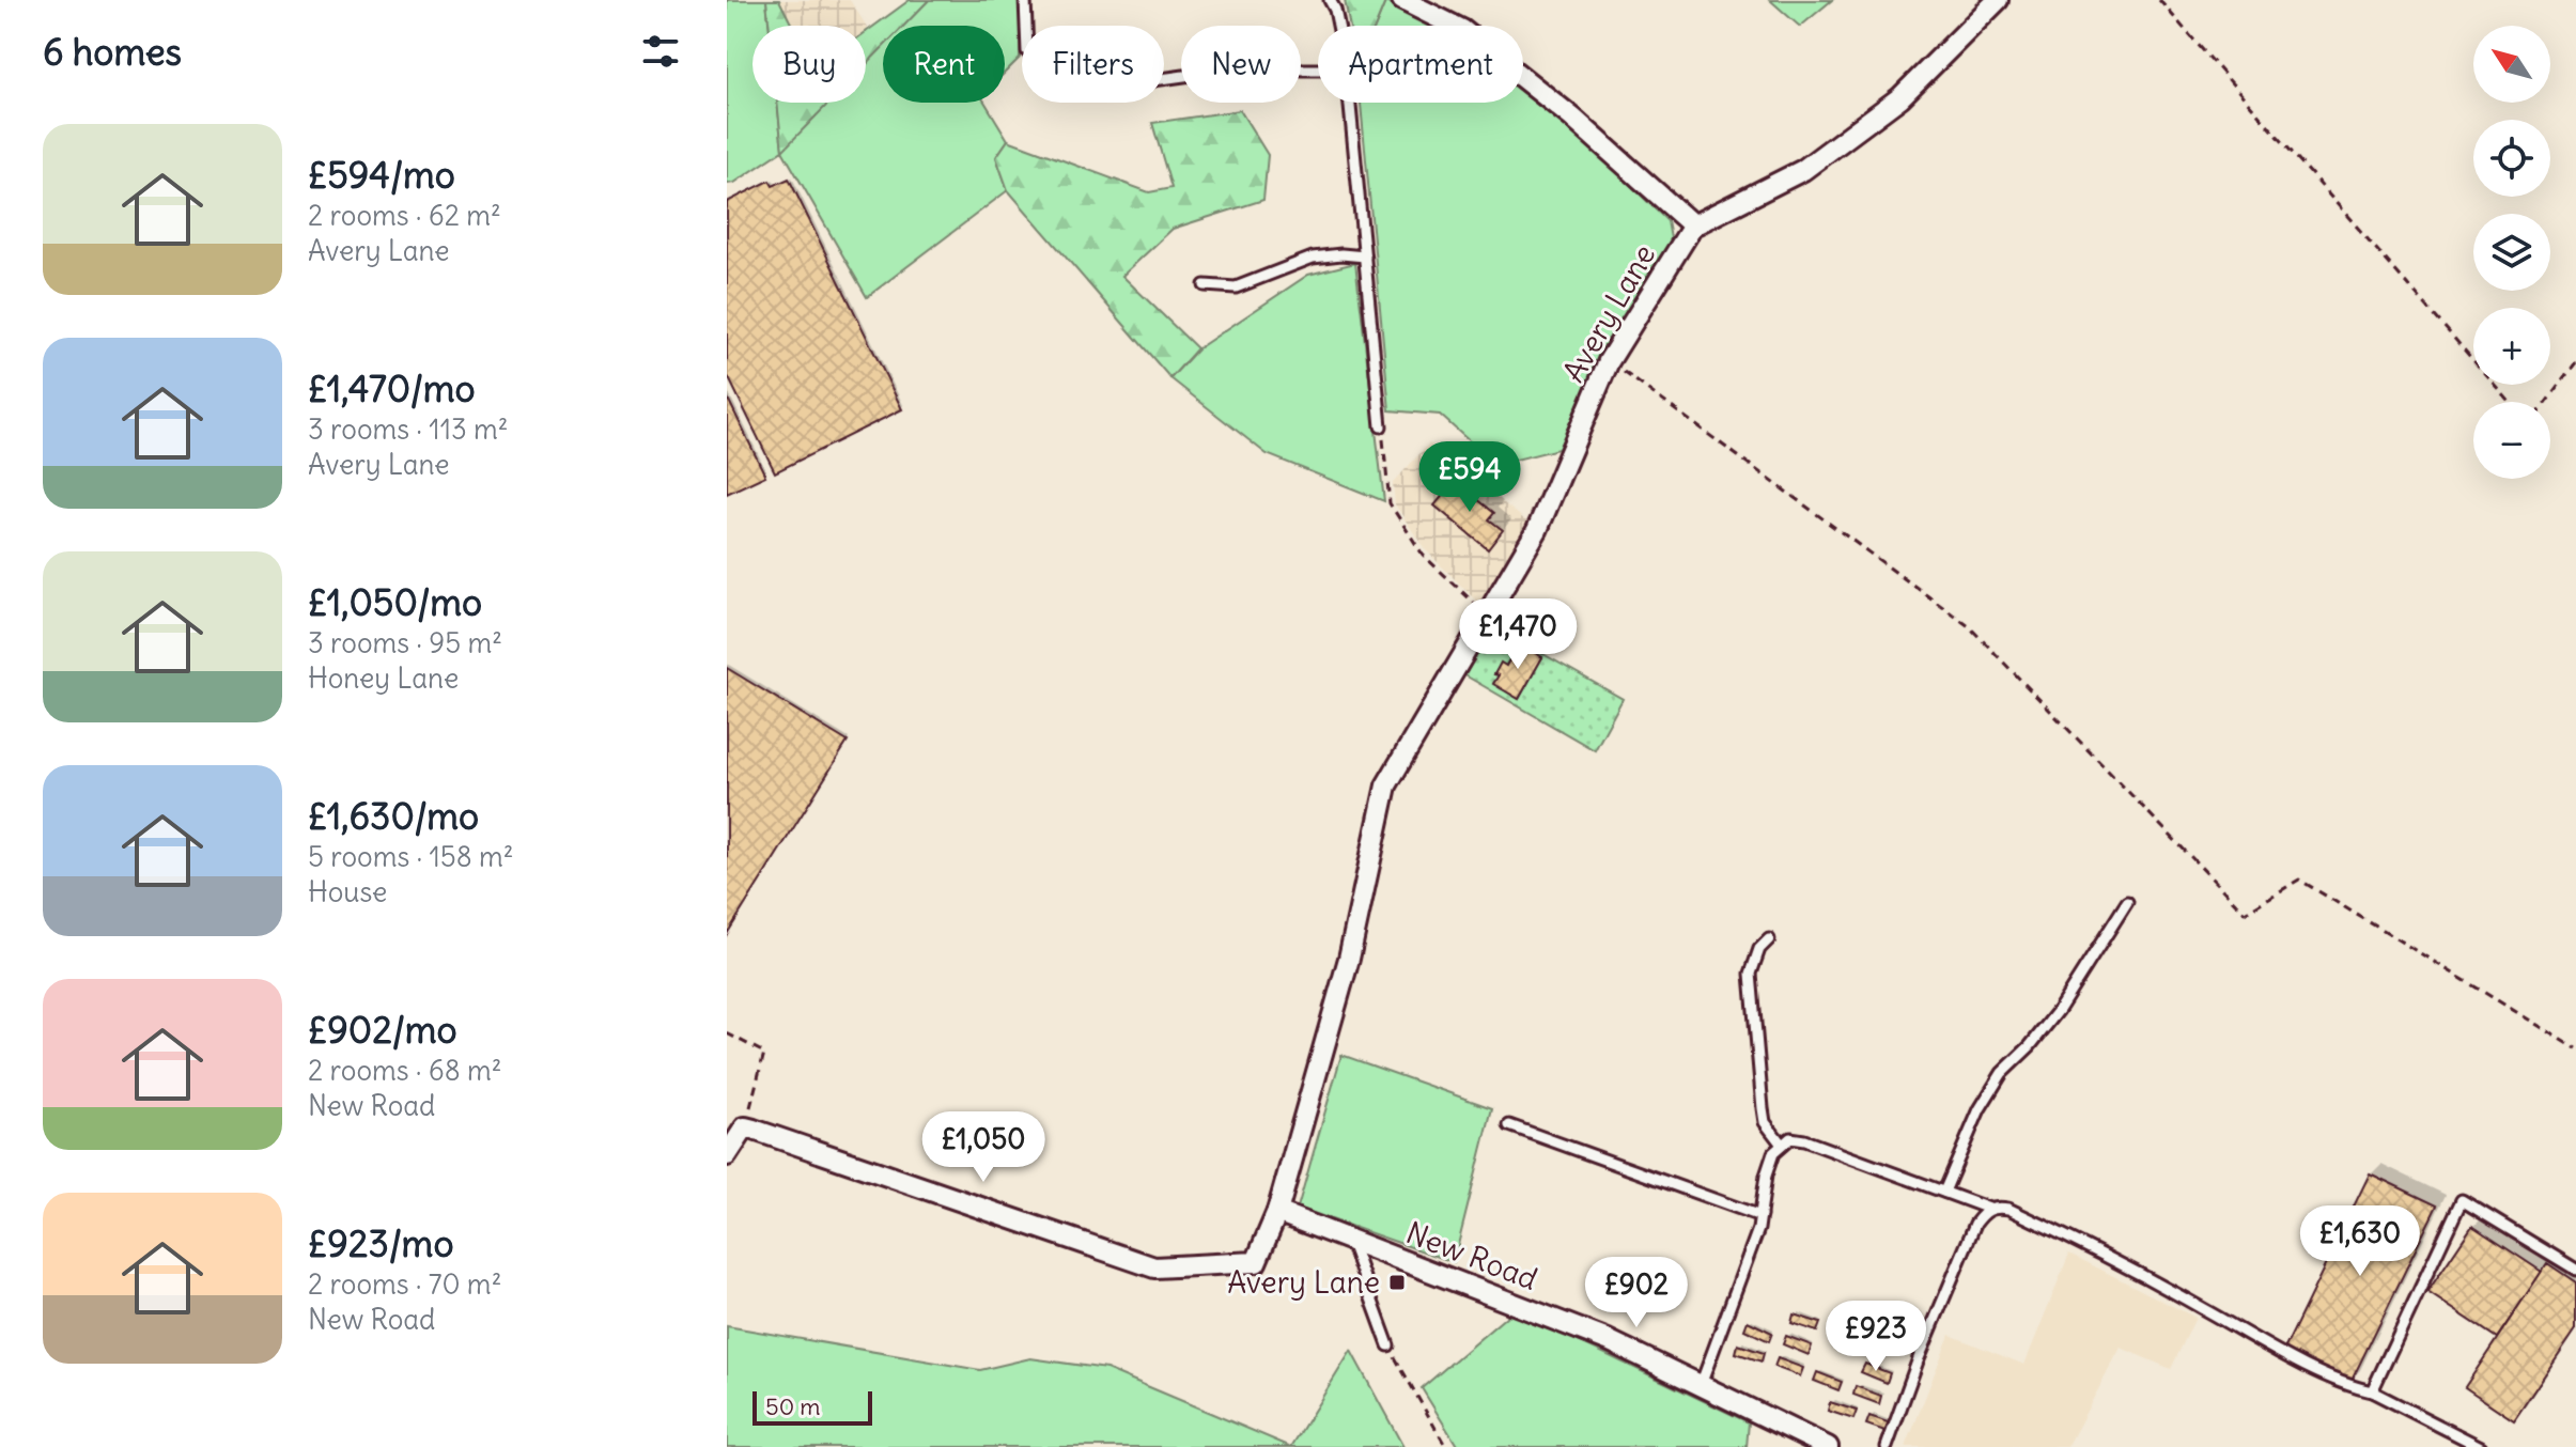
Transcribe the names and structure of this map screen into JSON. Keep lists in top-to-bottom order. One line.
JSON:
{"streets":{"street":["Avery Lane","New Road"]},"crossings":[["Avery Lane","New Road"]],"places":{"transit":["Avery Lane"]},"scale_bar":"50 m","north":"top left","page":{"heading":"6 homes","map_buttons":["+","−"],"chip":["Buy","Rent","Filters","New","Apartment"],"list":[{"name":"£594/mo","note":"2 rooms · 62 m² · Avery Lane"},{"name":"£1,470/mo","note":"3 rooms · 113 m² · Avery Lane"},{"name":"£1,050/mo","note":"3 rooms · 95 m² · Honey Lane"},{"name":"£1,630/mo","note":"5 rooms · 158 m² · House"},{"name":"£902/mo","note":"2 rooms · 68 m² · New Road"},{"name":"£923/mo","note":"2 rooms · 70 m² · New Road"}],"price":["£594","£1,470","£1,050","£1,630","£902","£923"],"scale":"50 m"}}
